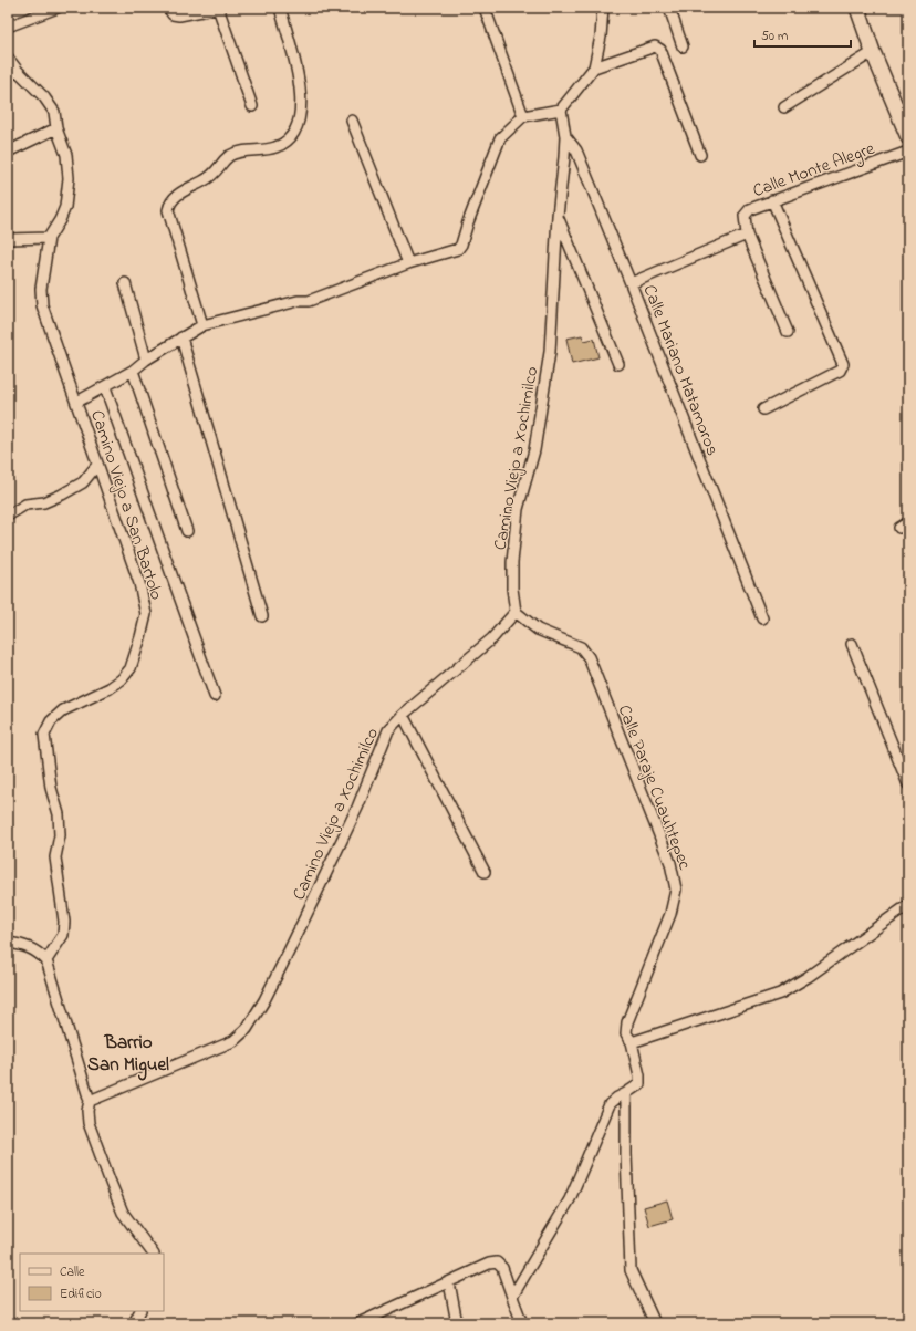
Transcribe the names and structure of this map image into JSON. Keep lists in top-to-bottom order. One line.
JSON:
{"streets":{"street":["Calle Monte Alegre","Calle Mariano Matamoros","Camino Viejo a Xochimilco","Camino Viejo a San Bartolo","Calle Paraje Cuauhtepec"]},"crossings":[["Calle Mariano Matamoros","Camino Viejo a Xochimilco"],["Camino Viejo a Xochimilco","Calle Paraje Cuauhtepec"]],"districts":["Barrio San Miguel"],"legend":["Calle","Edificio"],"scale_bar":"50 m"}
